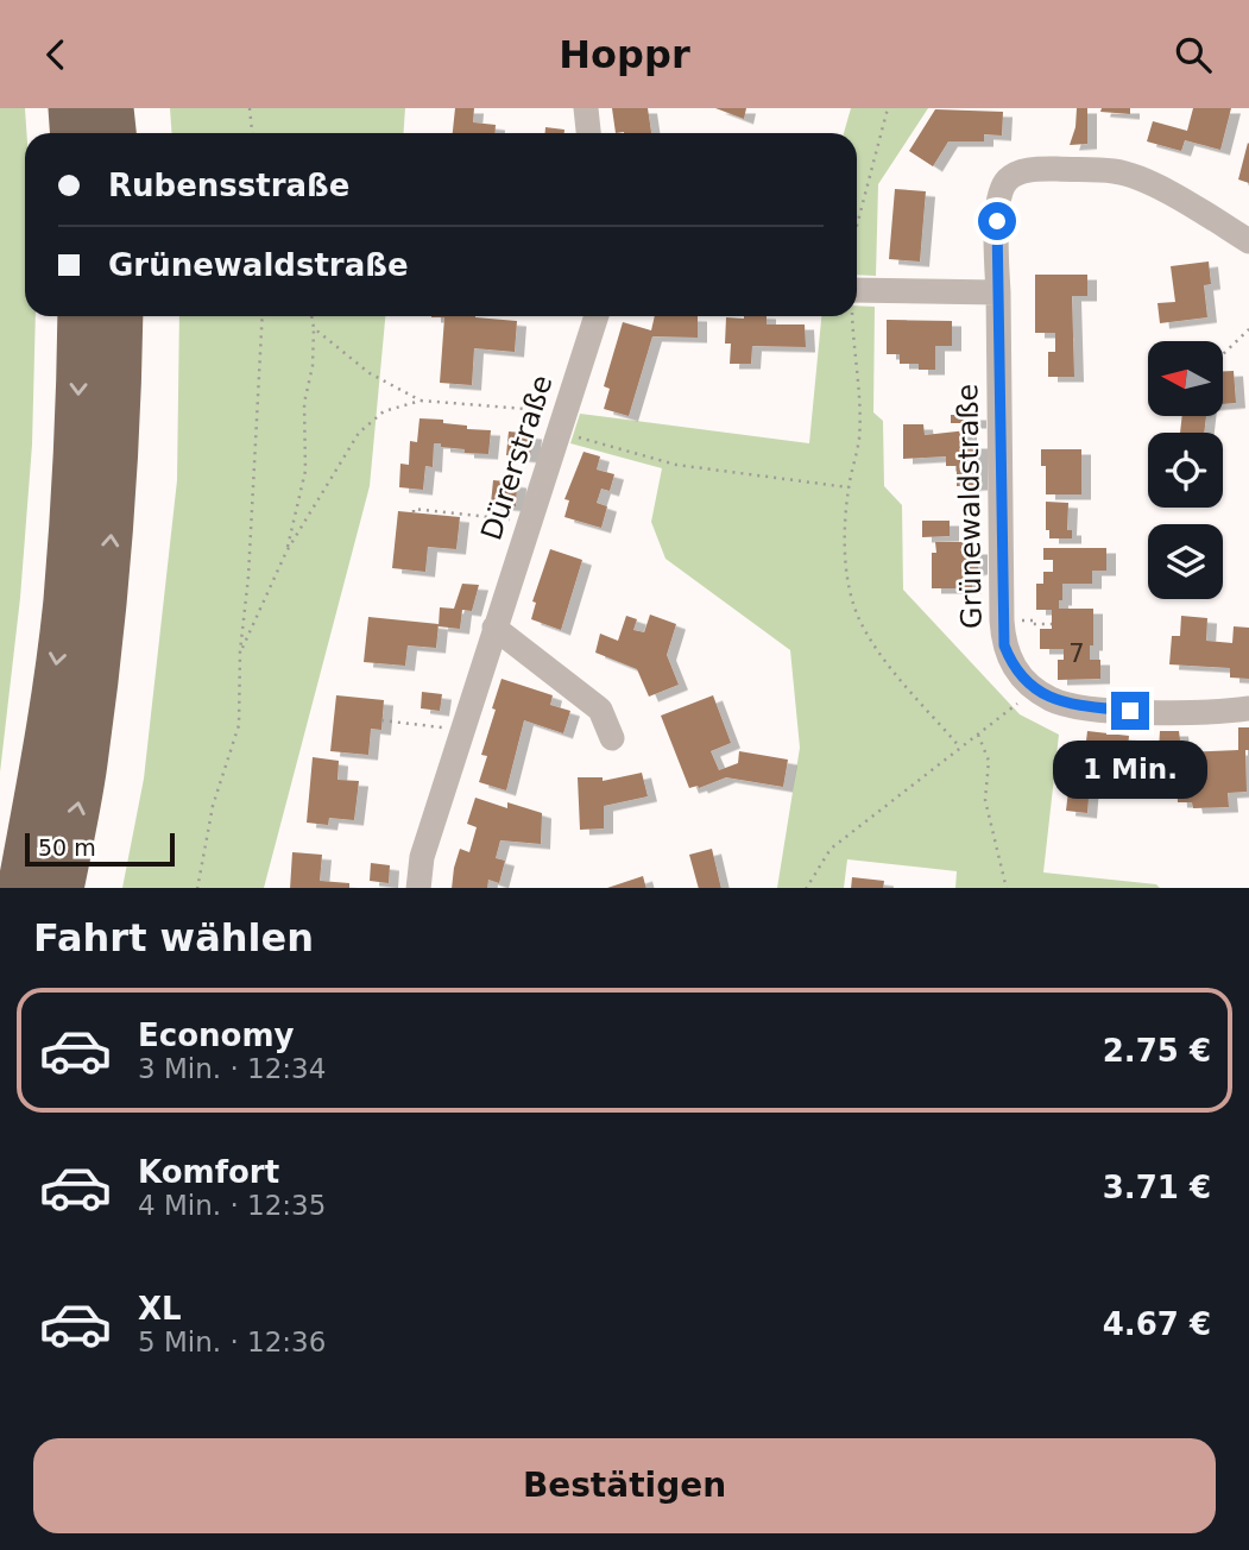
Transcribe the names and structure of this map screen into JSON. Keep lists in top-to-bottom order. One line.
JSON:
{"streets":{"street":["Dürerstraße","Grünewaldstraße"]},"house_numbers":["7"],"scale_bar":"50 m","north":"left","page":{"header":"Hoppr","banner":["Rubensstraße","Grünewaldstraße"],"bubble":"1 Min.","scale":"50 m","heading":"Fahrt wählen","list":[{"name":"Economy","note":"3 Min. · 12:34","value":"2.75 €"},{"name":"Komfort","note":"4 Min. · 12:35","value":"3.71 €"},{"name":"XL","note":"5 Min. · 12:36","value":"4.67 €"}],"buttons":"Bestätigen"}}
